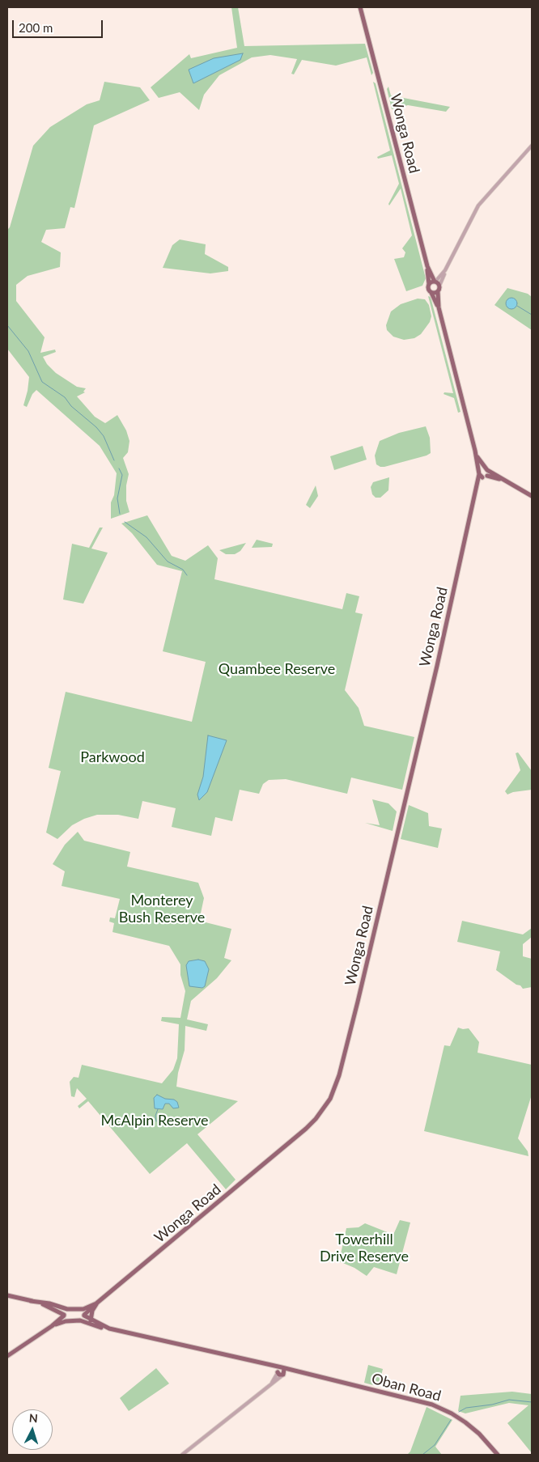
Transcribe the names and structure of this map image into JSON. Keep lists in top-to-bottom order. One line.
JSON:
{"streets":{"main road":["Wonga Road","Oban Road"]},"crossings":[["Wonga Road","Oban Road"]],"parks":["Quambee Reserve","Parkwood","Monterey Bush Reserve","McAlpin Reserve","Towerhill Drive Reserve"],"scale_bar":"200 m","north":"top"}
